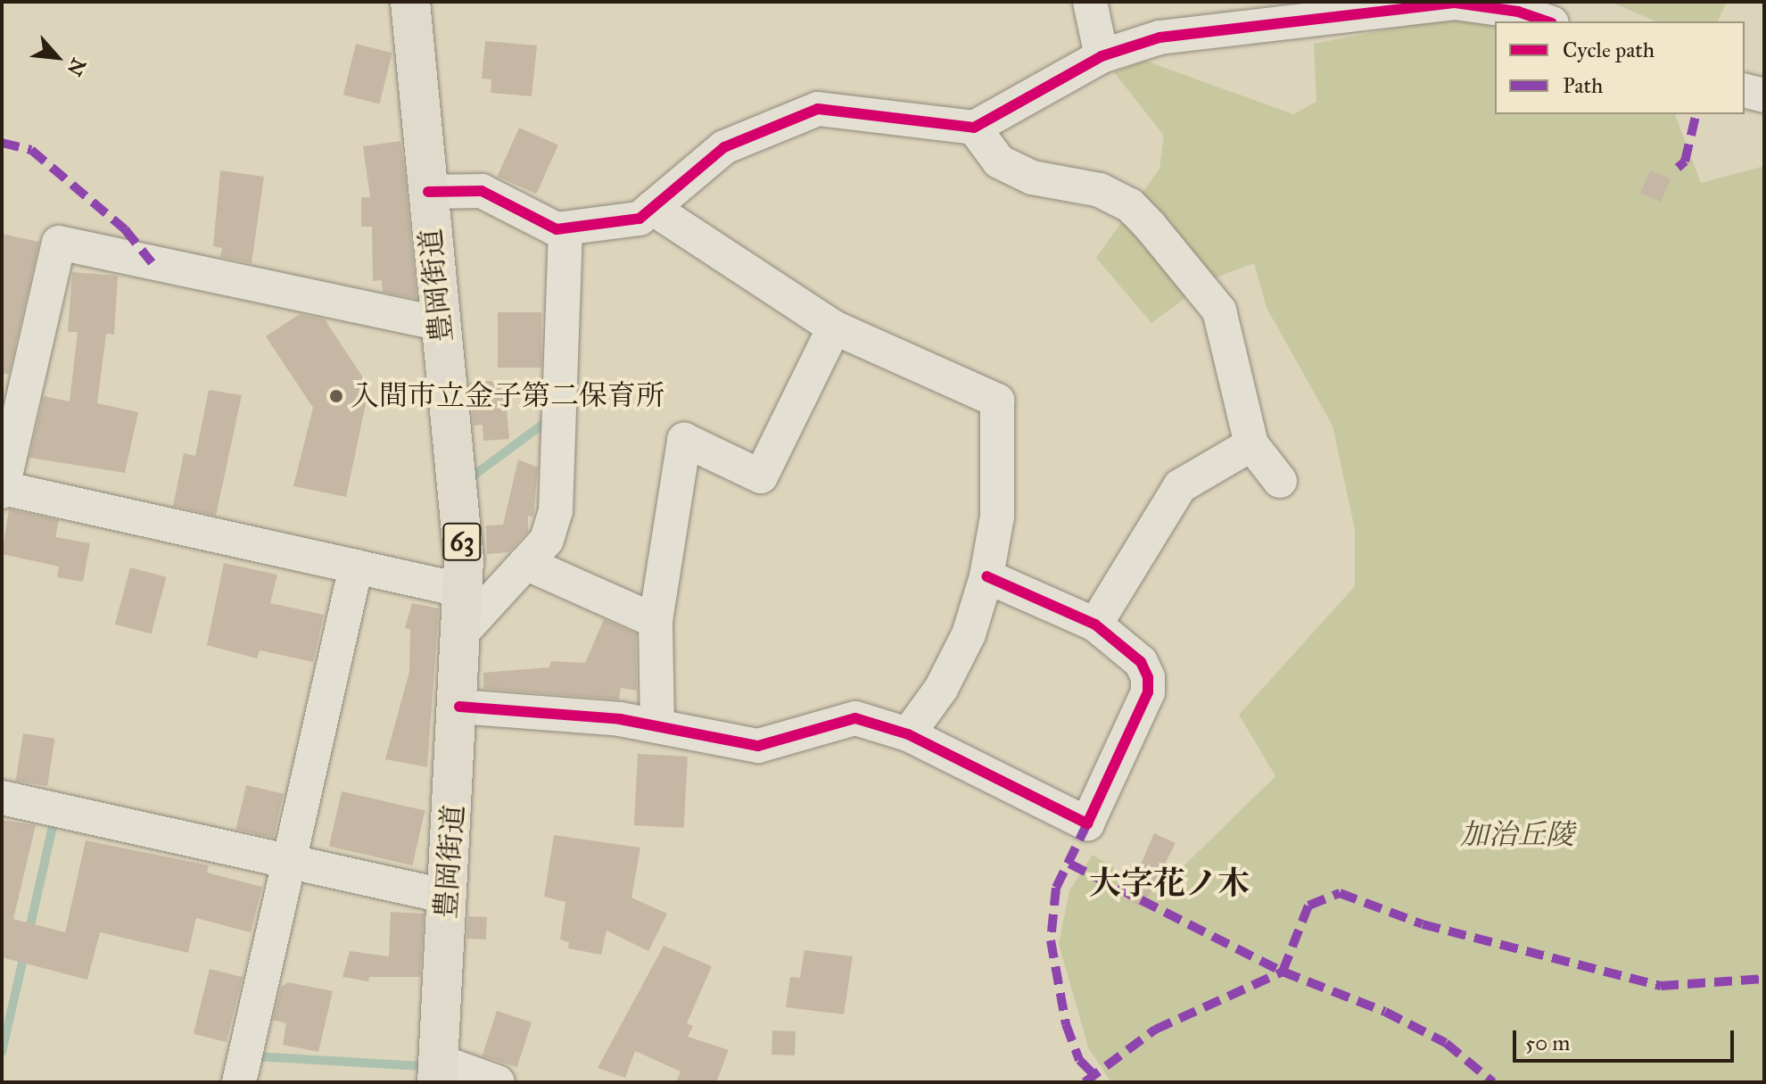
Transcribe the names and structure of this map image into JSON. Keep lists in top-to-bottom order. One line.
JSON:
{"streets":{"main road":["豊岡街道","63"]},"districts":["大字花ノ木"],"parks":["加治丘陵"],"places":["入間市立金子第二保育所"],"legend":["Cycle path","Path"],"scale_bar":"50 m","north":"bottom right"}
